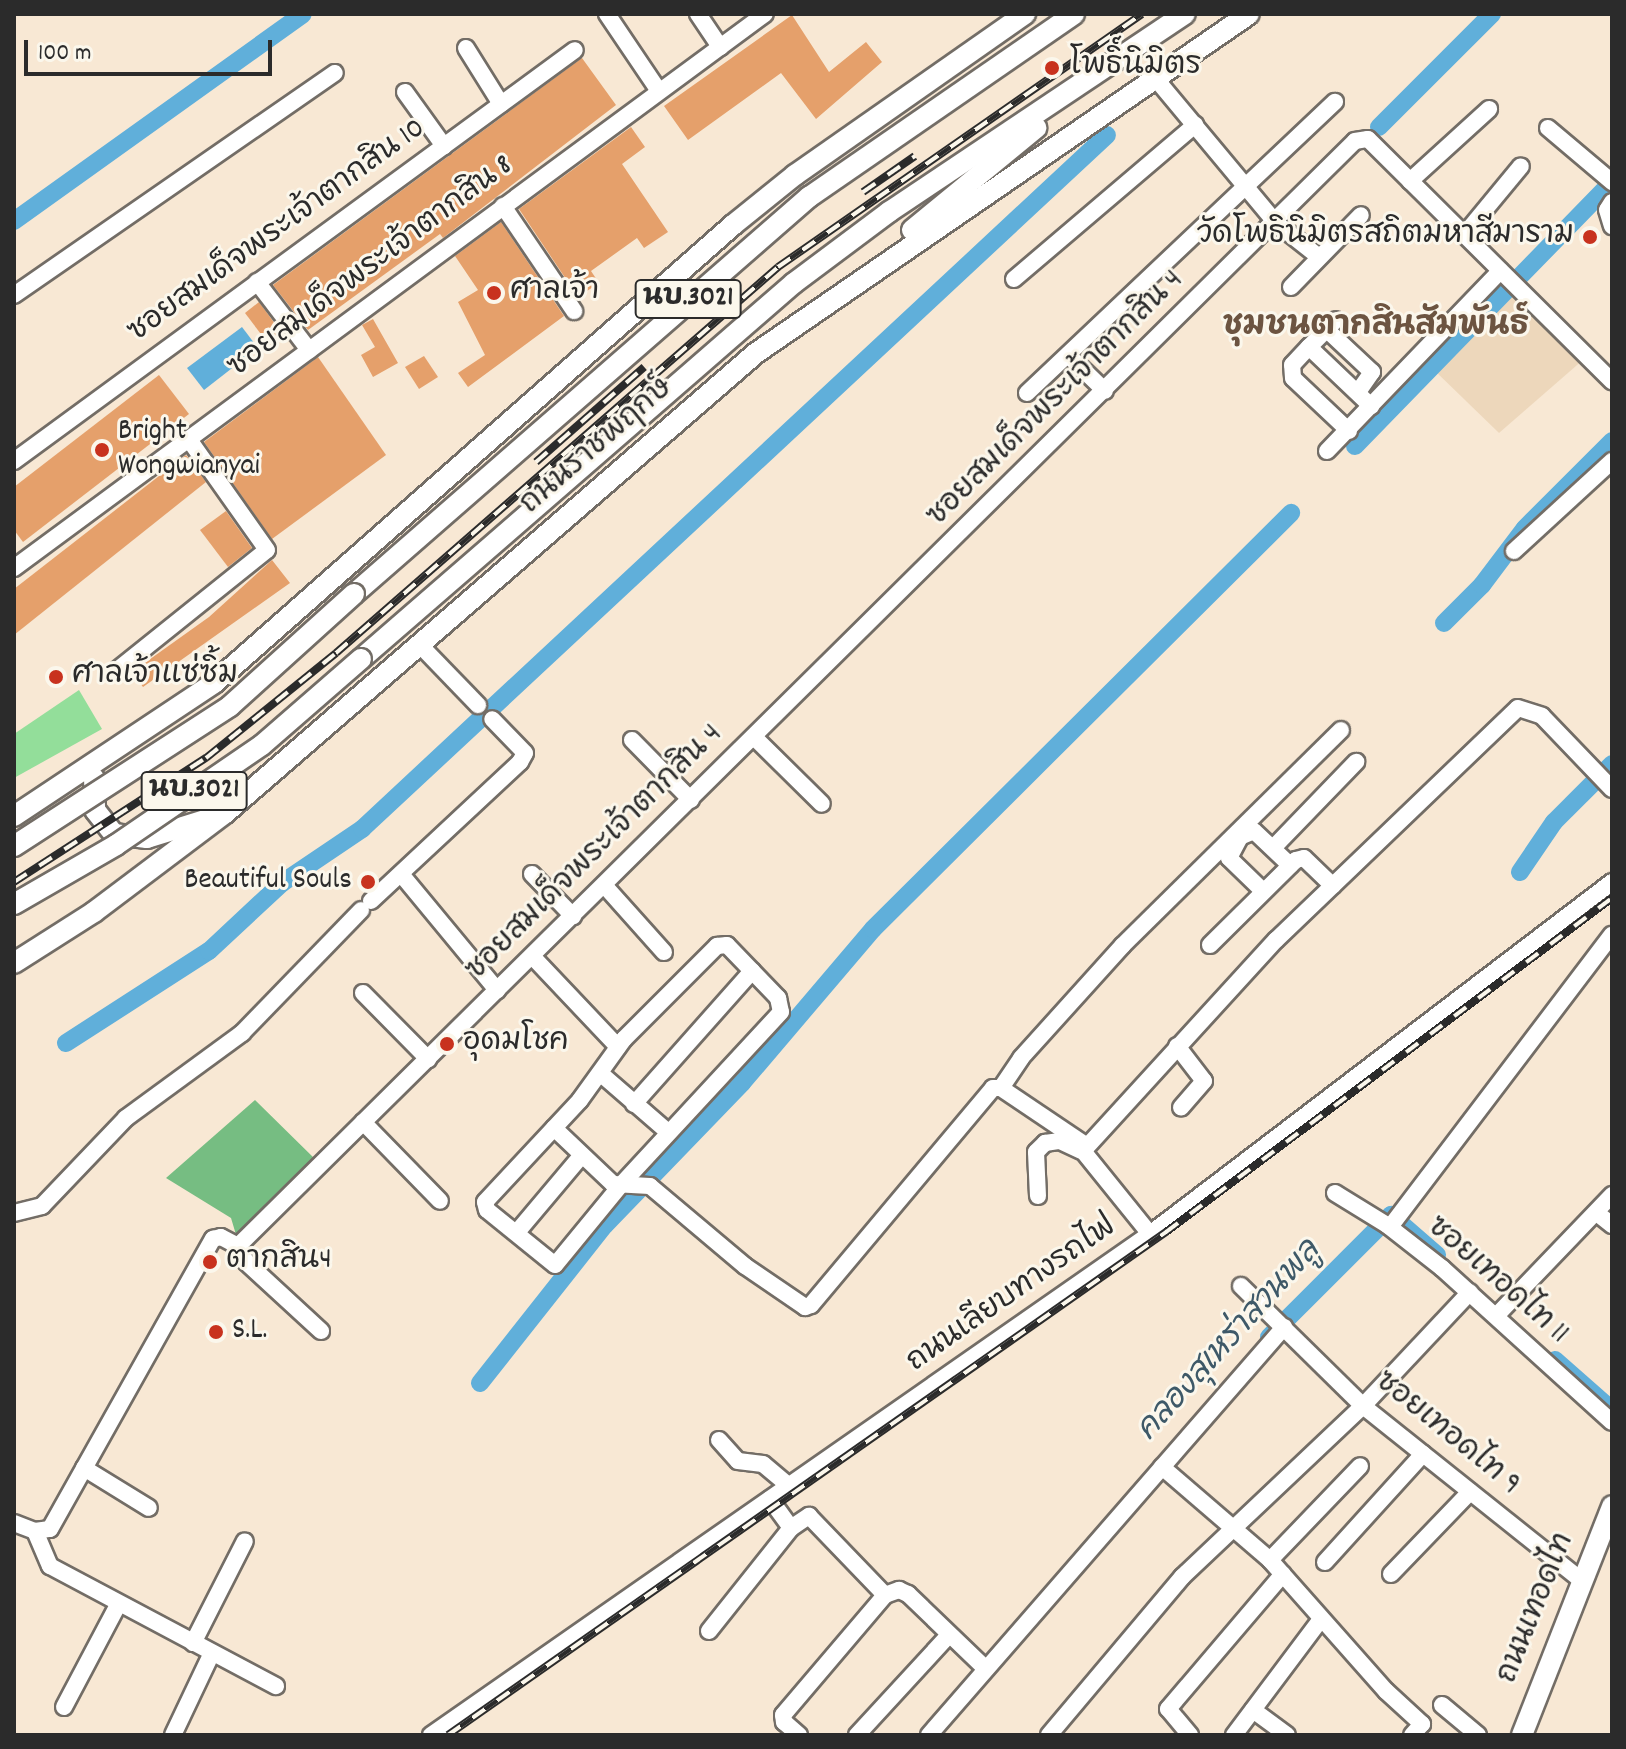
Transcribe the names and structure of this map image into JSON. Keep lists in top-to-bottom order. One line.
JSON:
{"streets":{"main road":["นบ.3021","ถนนราชพฤกษ์","ถนนเทอดไท"],"street":["ซอยสมเด็จพระเจ้าตากสิน 10","ซอยสมเด็จพระเจ้าตากสิน 8","ซอยสมเด็จพระเจ้าตากสิน 4","ซอยเทอดไท 11","ถนนเลียบทางรถไฟ","ซอยเทอดไท 9"]},"crossings":[["ซอยเทอดไท 9","ถนนเทอดไท"]],"districts":["ชุมชนตากสินสัมพันธ์"],"water":["คลองสุเหร่าสวนพลู"],"places":["โพธิ์นิมิตร","วัดโพธินิมิตรสถิตมหาสีมาราม","ศาลเจ้า","Bright Wongwianyai","ศาลเจ้าแซ่ซิ้ม","Beautiful Souls","อุดมโชค","ตากสิน4","S.L."],"scale_bar":"100 m"}
